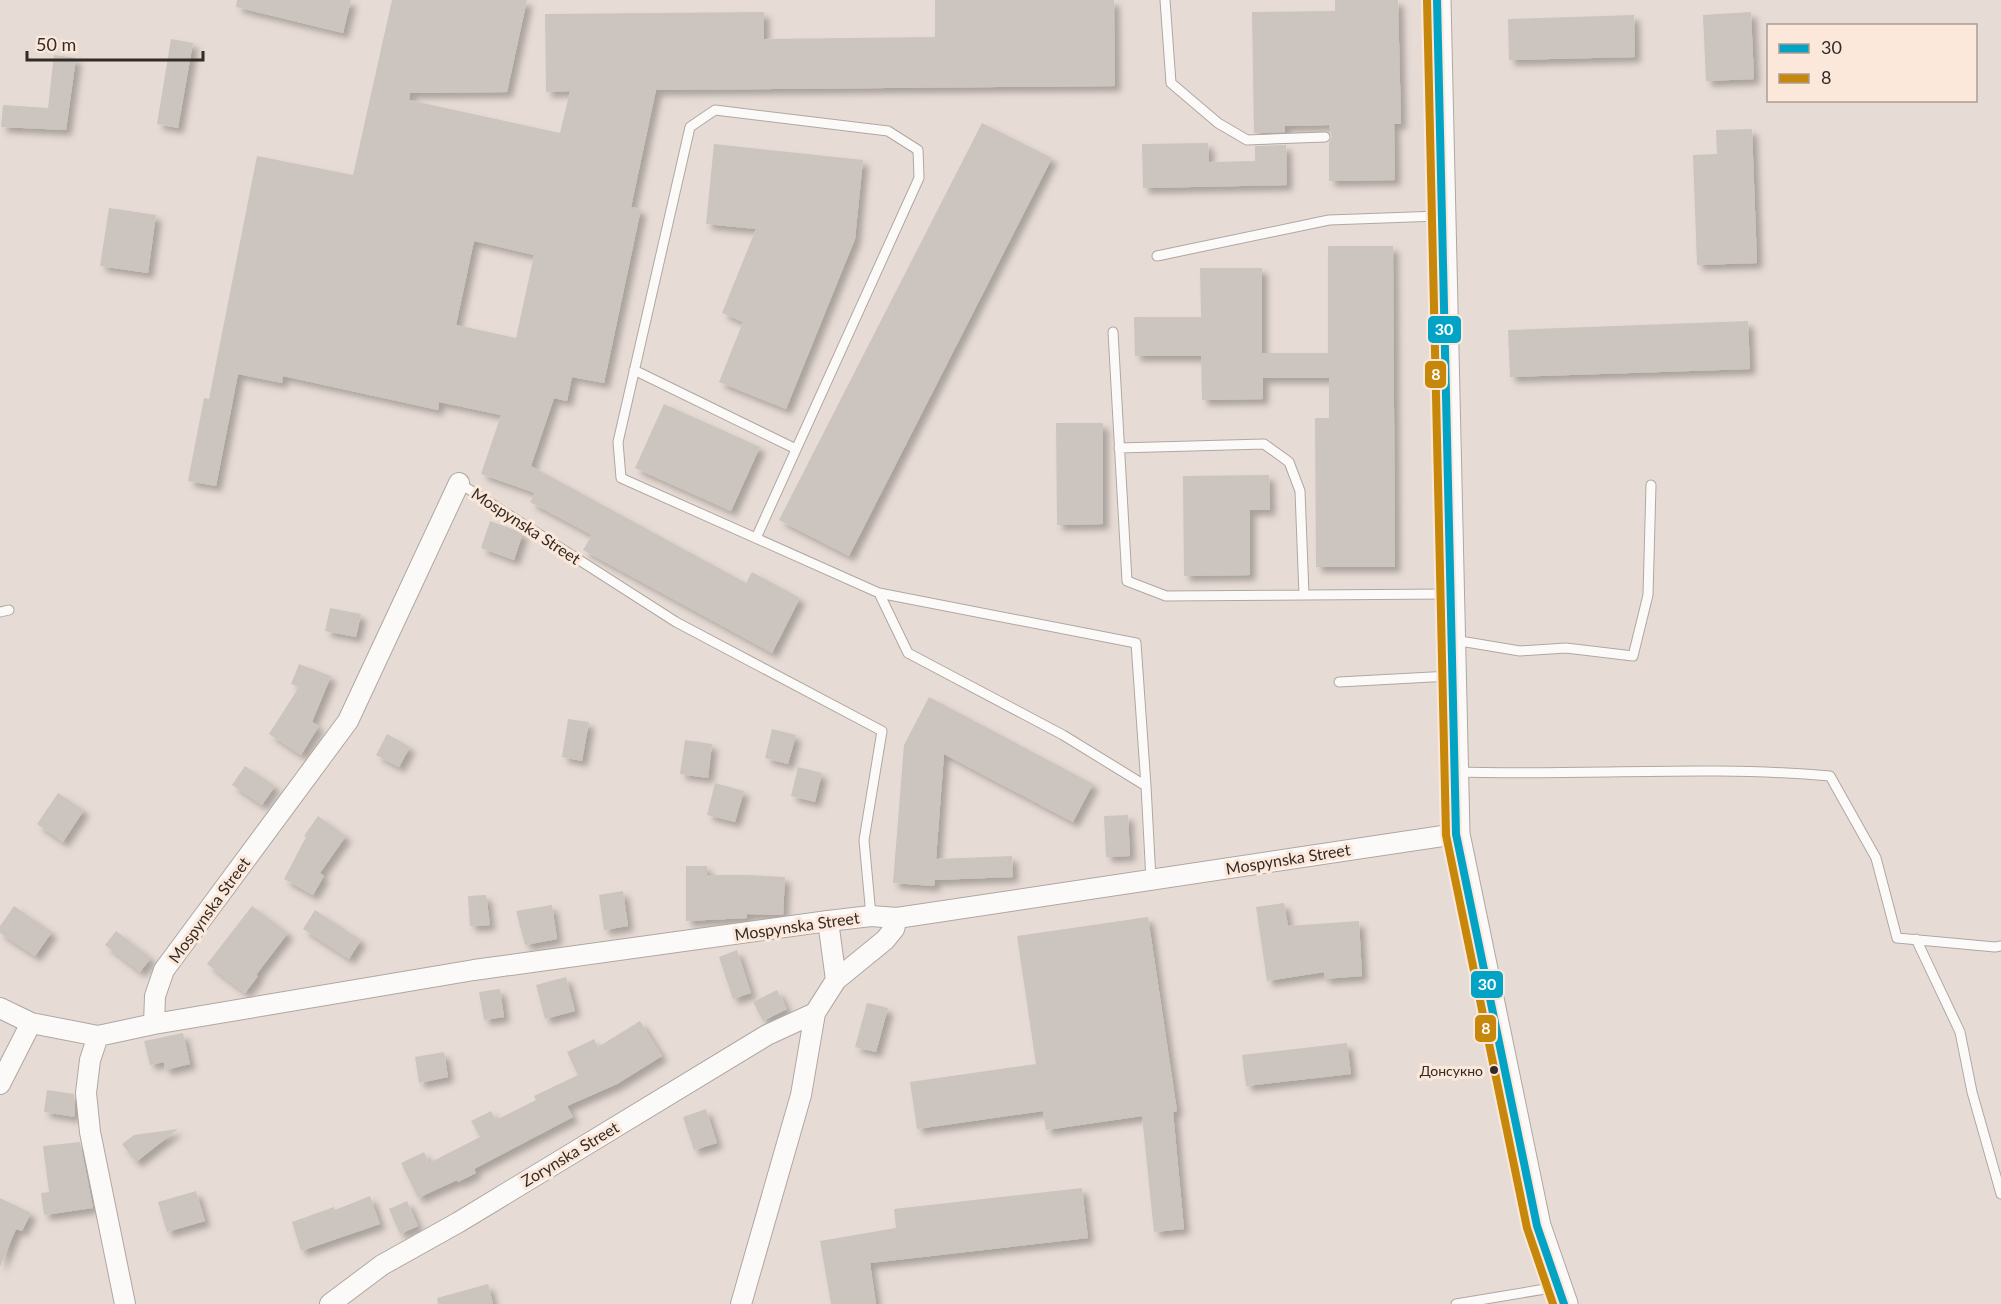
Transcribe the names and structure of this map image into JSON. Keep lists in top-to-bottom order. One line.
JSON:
{"streets":{"street":["Mospynska Street","Zorynska Street"]},"places":["Донсукно"],"lines":["transit line 30","transit line 8"],"legend":["30","8"],"scale_bar":"50 m"}
